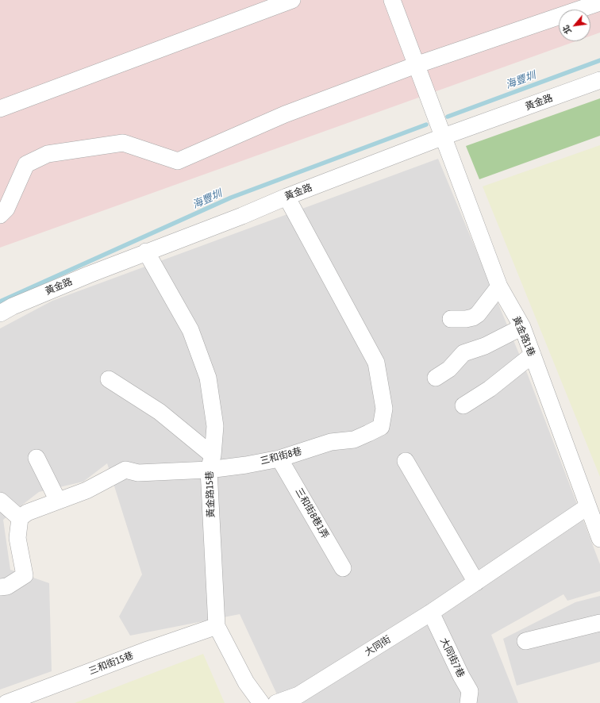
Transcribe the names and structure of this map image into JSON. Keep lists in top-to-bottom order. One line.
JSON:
{"streets":{"street":["黃金路","黃金路1巷","三和街8巷","黃金路15巷","三和街8巷1弄","大同街","大同街7巷","三和街15巷"]},"crossings":[["黃金路","黃金路1巷"],["黃金路","三和街8巷"],["黃金路","黃金路15巷"],["黃金路1巷","大同街"],["三和街8巷","黃金路15巷"],["三和街8巷","三和街8巷1弄"],["黃金路15巷","三和街15巷"],["大同街","大同街7巷"]],"water":["海豐圳"],"north":"bottom left"}
